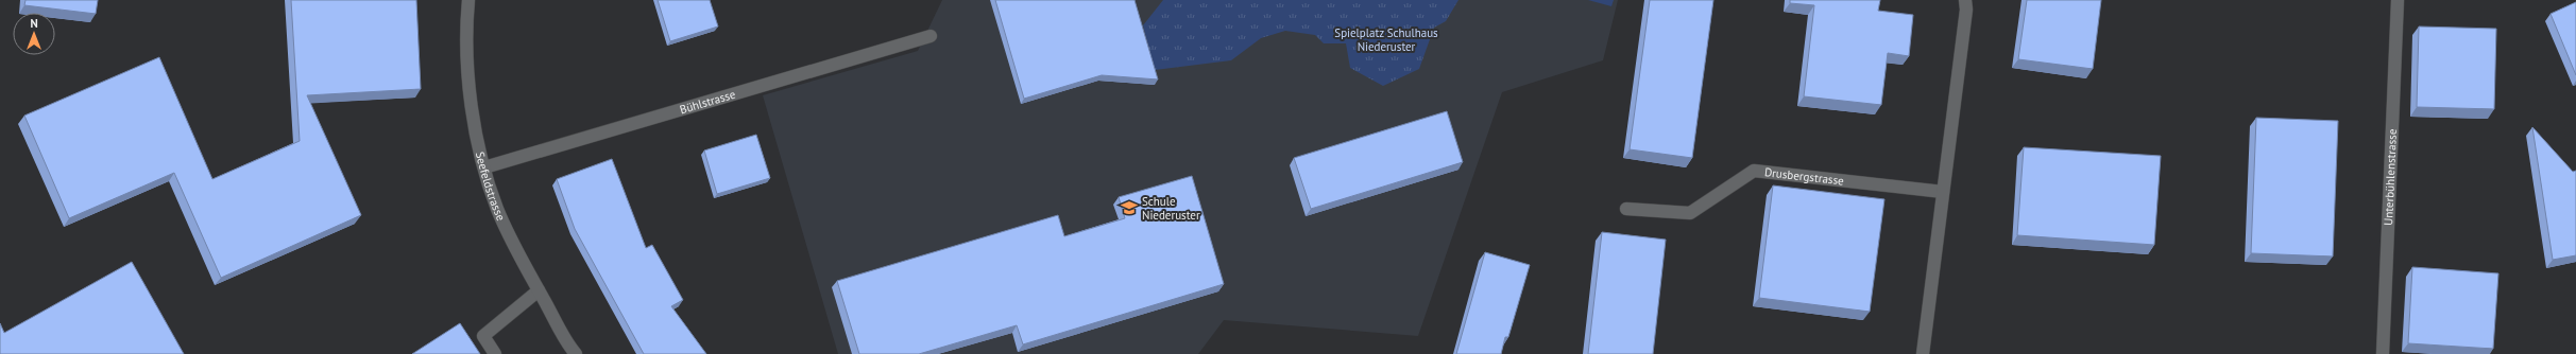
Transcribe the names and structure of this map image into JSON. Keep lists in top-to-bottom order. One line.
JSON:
{"streets":{"street":["Bühlstrasse","Drusbergstrasse","Unterbühlenstrasse","Seefeldstrasse"]},"crossings":[["Bühlstrasse","Seefeldstrasse"]],"parks":["Spielplatz Schulhaus Niederuster"],"places":{"school or university":["Schule Niederuster"]},"north":"top"}
